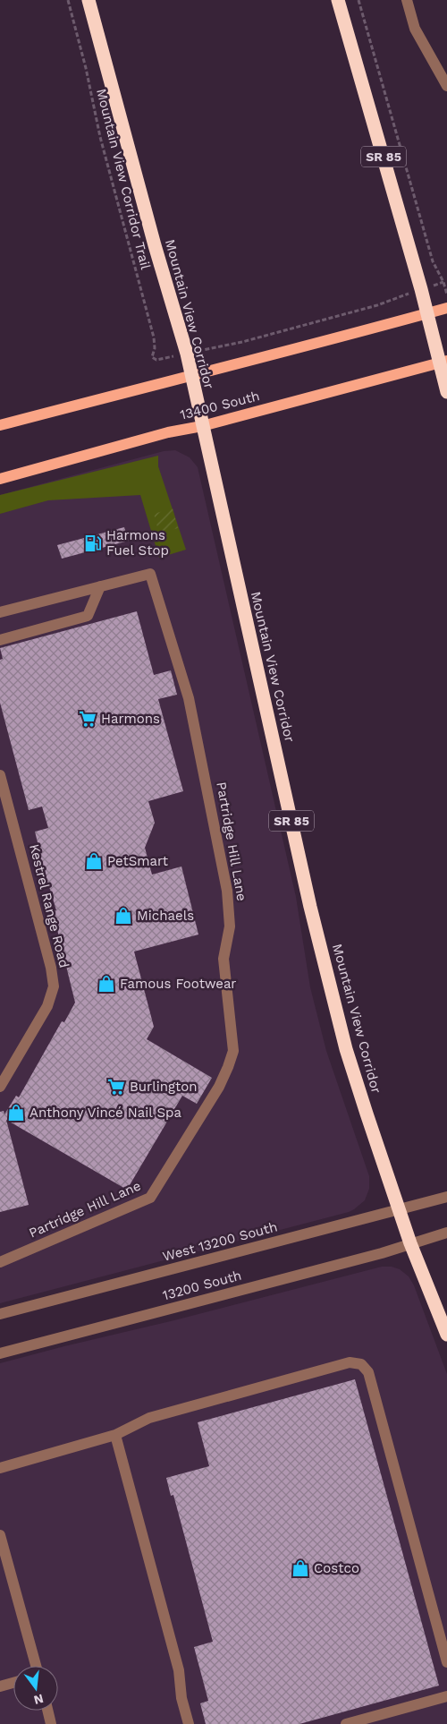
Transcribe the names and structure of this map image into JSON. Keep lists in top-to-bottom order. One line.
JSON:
{"streets":{"highway":["SR 85","Mountain View Corridor"],"main road":["13400 South"],"street":["Partridge Hill Lane","Kestrel Range Road","West 13200 South","13200 South"],"path":["Mountain View Corridor Trail"]},"crossings":[["SR 85","13400 South"],["Mountain View Corridor","13400 South"],["Mountain View Corridor","West 13200 South"],["Mountain View Corridor","13200 South"]],"places":{"fuel station":["Harmons Fuel Stop"],"supermarket":["Harmons","Burlington"],"shop":["PetSmart","Michaels","Famous Footwear","Anthony Vincé Nail Spa","Costco"]},"north":"bottom"}
